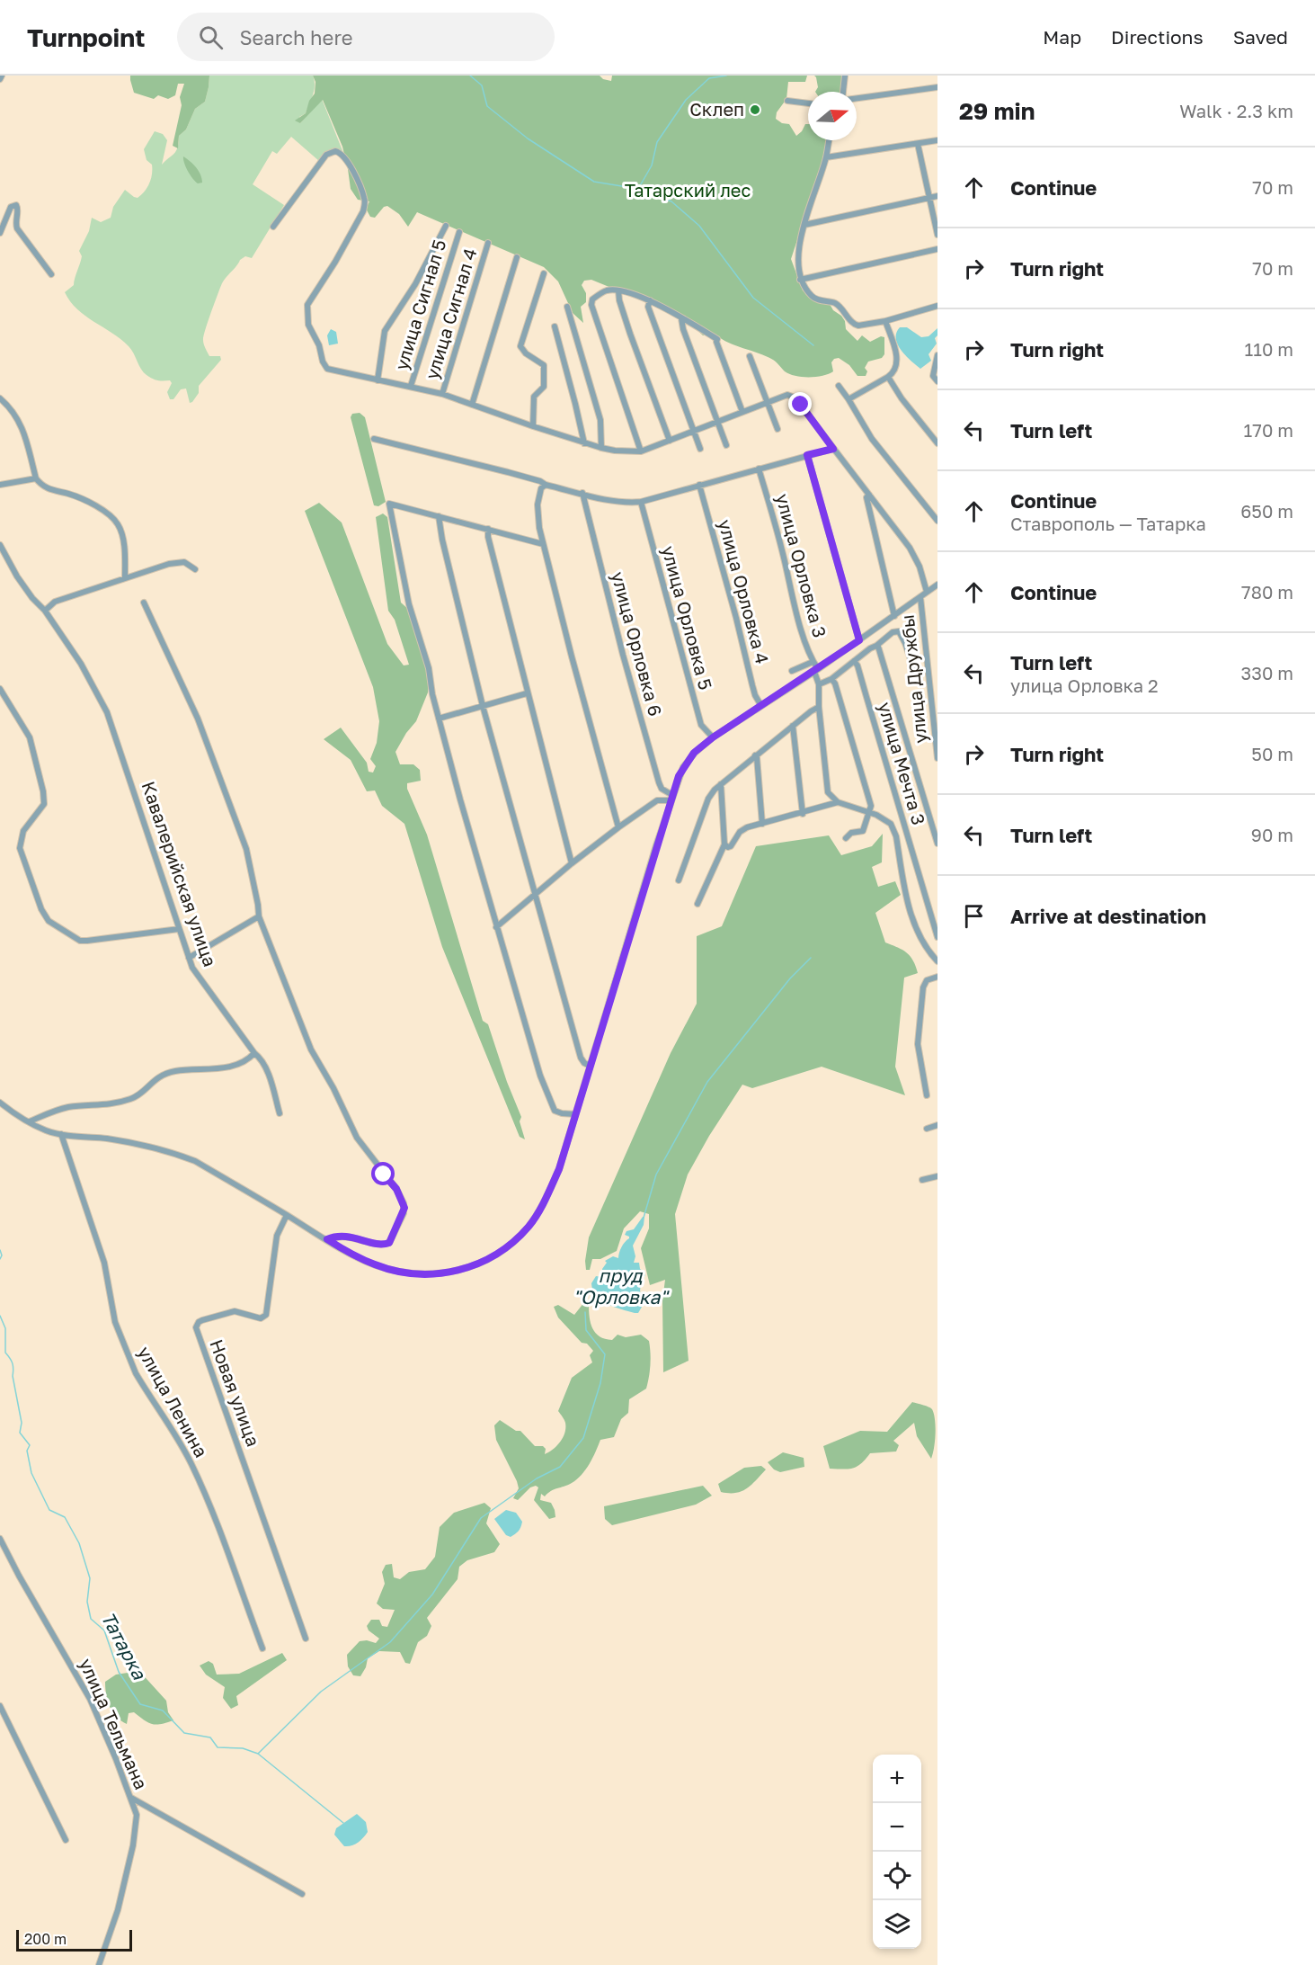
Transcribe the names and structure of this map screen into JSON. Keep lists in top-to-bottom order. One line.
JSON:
{"streets":{"street":["улица Сигнал 5","улица Сигнал 4","улица Орловка 3","улица Орловка 4","улица Орловка 5","улица Орловка 6","улица Дружбы","улица Мечта 3","Кавалерийская улица","Новая улица","улица Ленина","улица Тельмана"]},"water":["пруд \"Орловка\"","Татарка"],"parks":["Татарский лес"],"places":["Склеп"],"scale_bar":"200 m","north":"right","page":{"header":"Turnpoint","search":"Search here","nav":["Map","Directions","Saved"],"heading":["29 min","Walk · 2.3 km"],"list":[["Continue","70 m"],["Turn right","70 m"],["Turn right","110 m"],["Turn left","170 m"],["Continue","Ставрополь — Татарка","650 m"],["Continue","780 m"],["Turn left","улица Орловка 2","330 m"],["Turn right","50 m"],["Turn left","90 m"],"Arrive at destination"],"map_buttons":["+","−"],"scale":"200 m"}}
